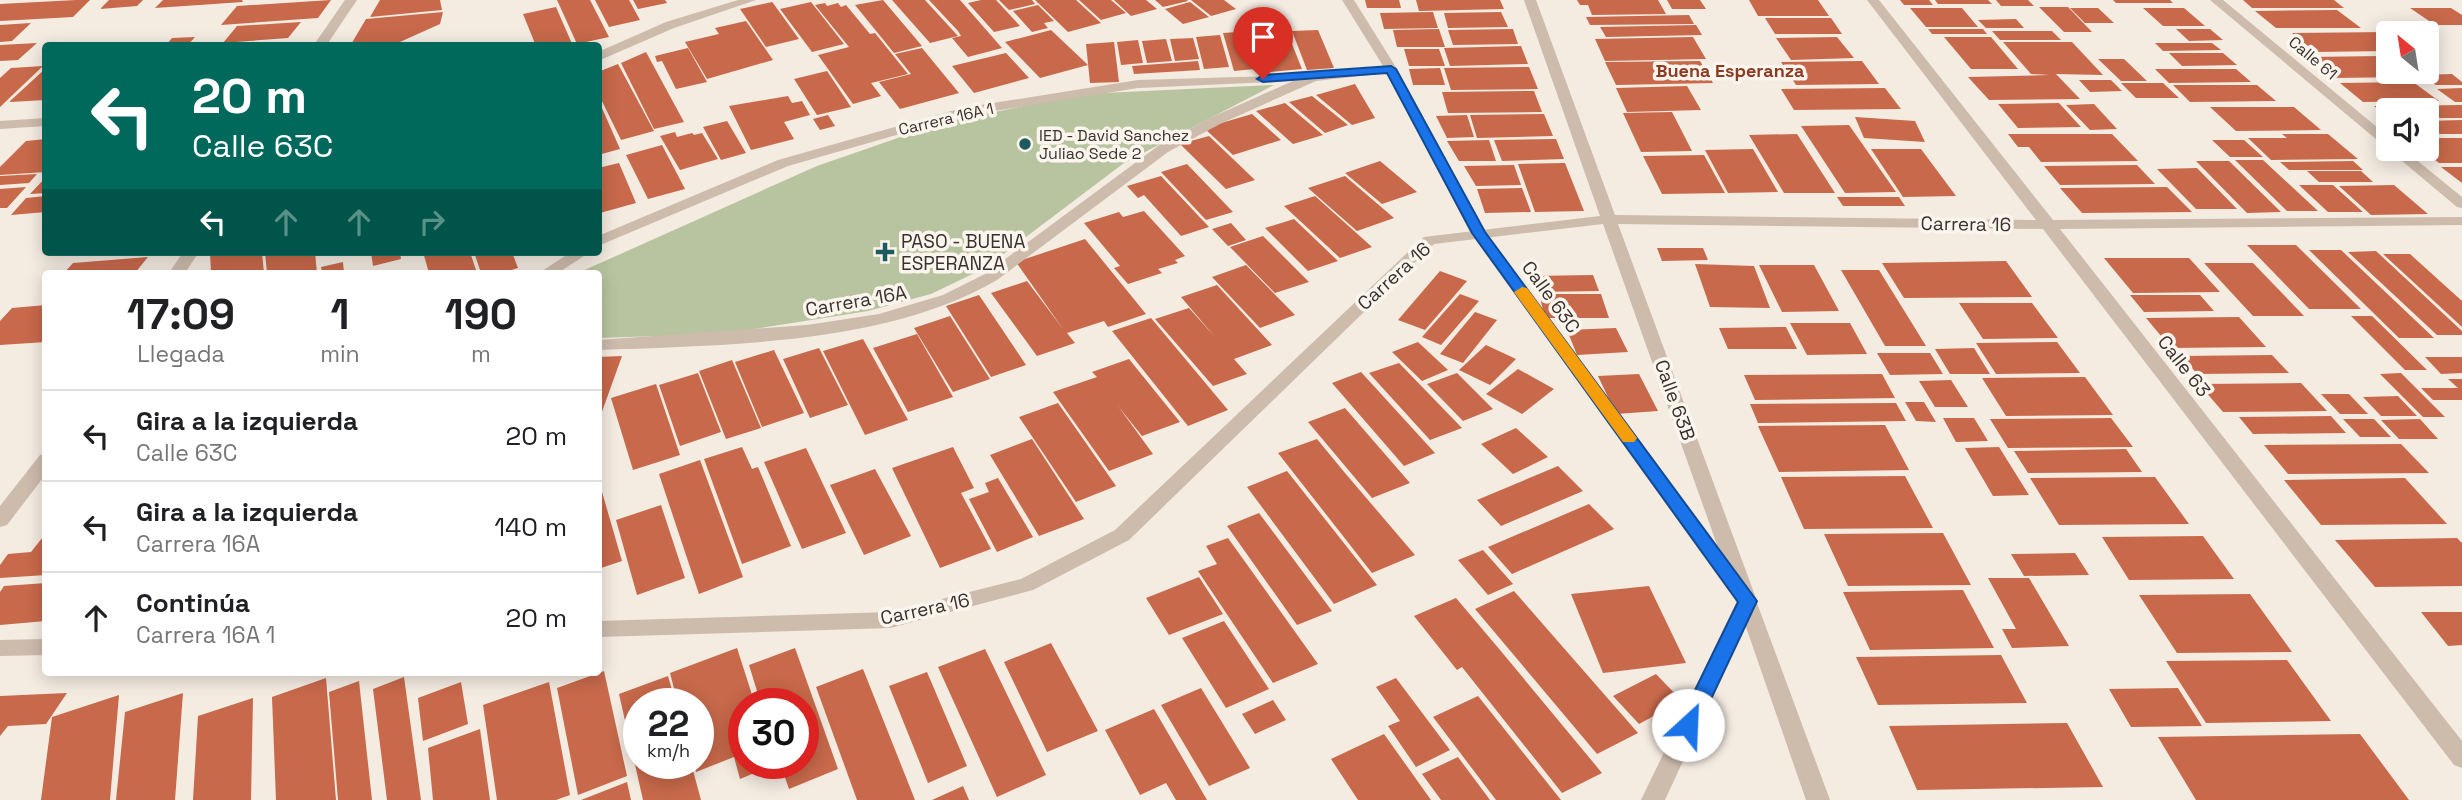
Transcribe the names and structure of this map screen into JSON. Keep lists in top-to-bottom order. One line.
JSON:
{"streets":{"street":["Calle 61","Carrera 16A 1","Carrera 16","Calle 63C","Carrera 16A","Calle 63","Calle 63B"]},"crossings":[["Carrera 16A 1","Carrera 16A"],["Carrera 16","Calle 63C"],["Carrera 16","Calle 63"],["Carrera 16","Calle 63B"],["Calle 63C","Carrera 16A"],["Calle 63C","Calle 63B"]],"districts":["Buena Esperanza"],"places":{"other":["IED - David Sanchez Juliao Sede 2"],"health":["PASO - BUENA ESPERANZA"]},"north":"top left","page":{"turn":["20 m","Calle 63C"],"eta":["17:09","Llegada","1","min","190","m"],"list":[{"name":"Gira a la izquierda","note":"Calle 63C","value":"20 m"},{"name":"Gira a la izquierda","note":"Carrera 16A","value":"140 m"},{"name":"Continúa","note":"Carrera 16A 1","value":"20 m"}],"speed":"22 km/h","limit":"30"}}
